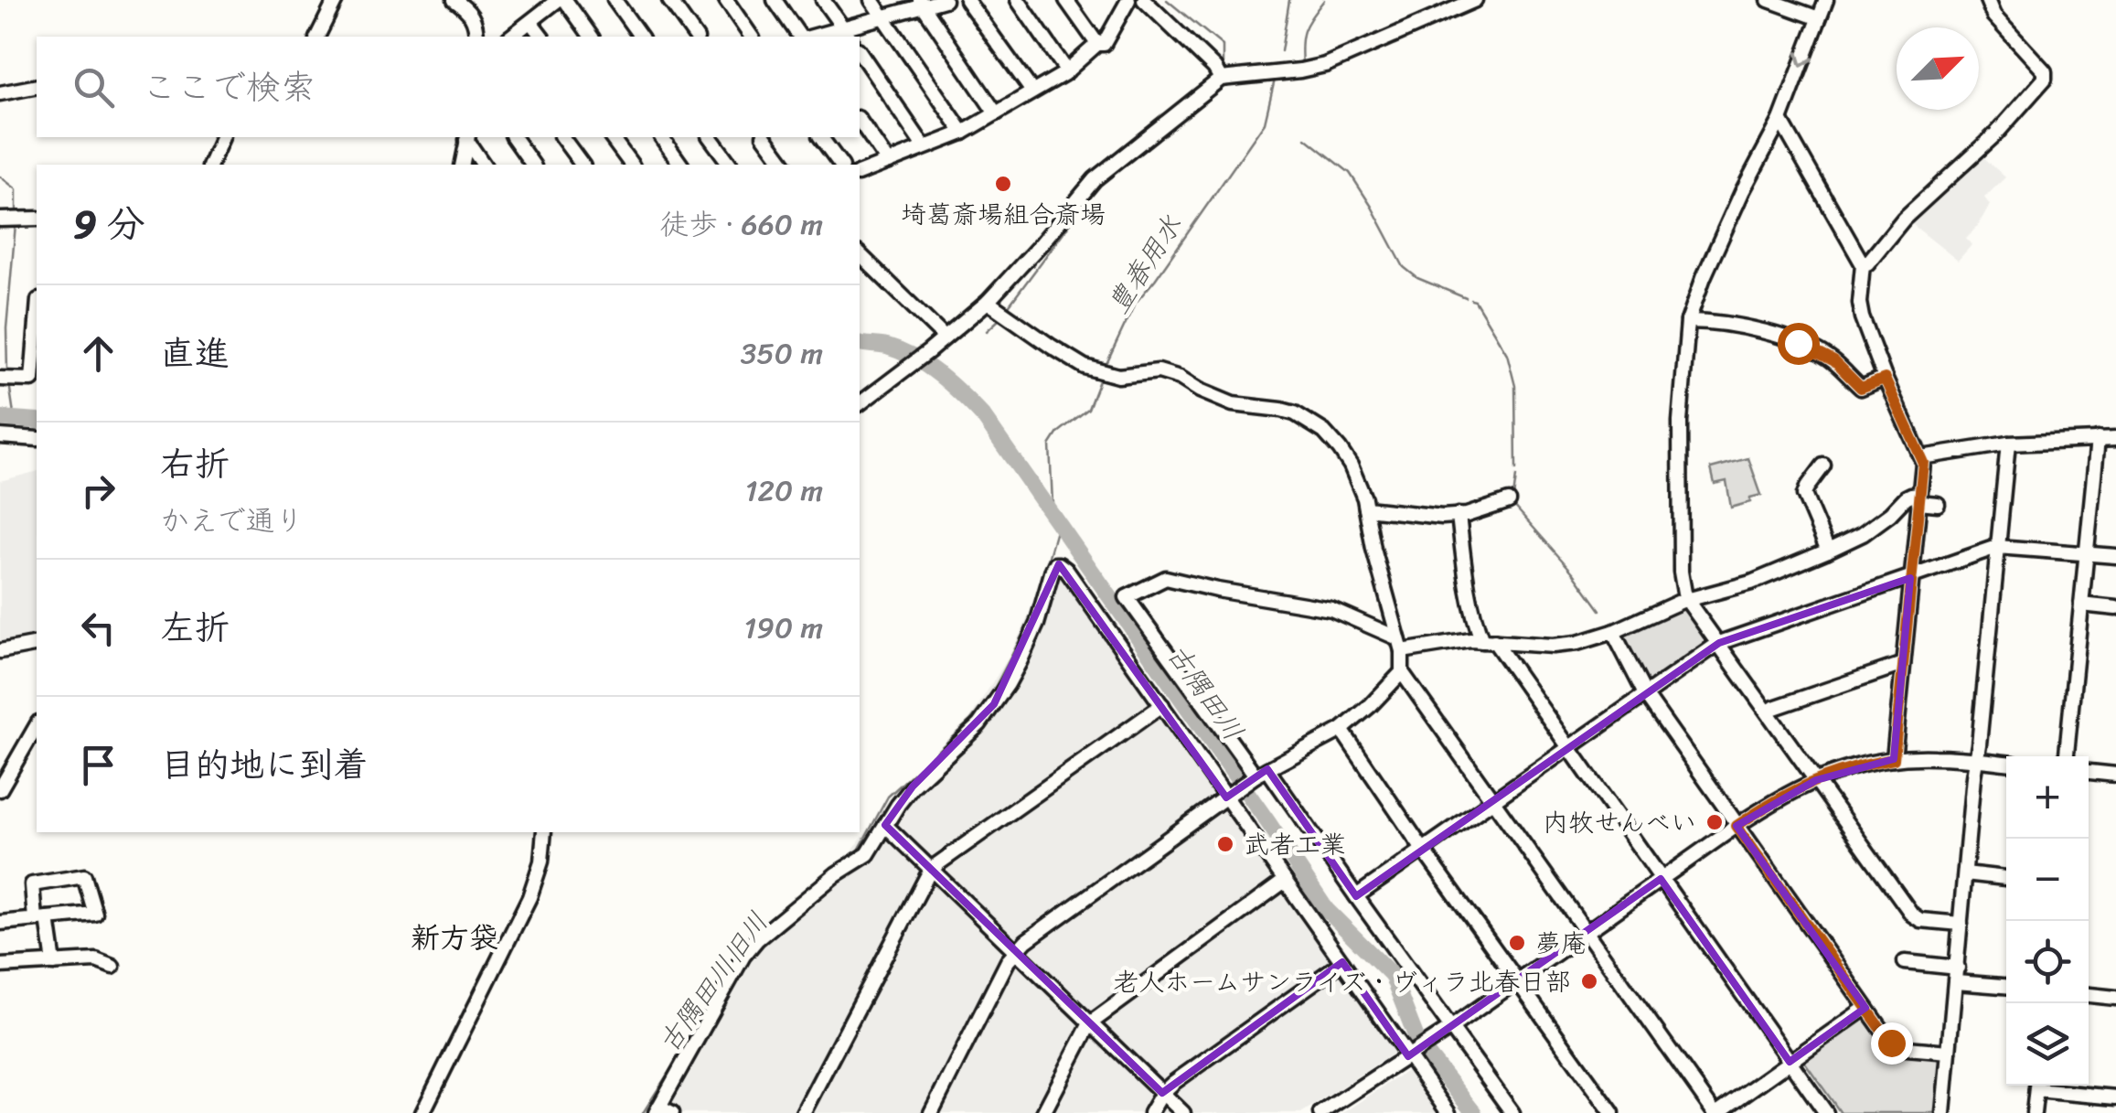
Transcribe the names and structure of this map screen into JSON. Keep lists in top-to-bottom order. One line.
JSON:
{"districts":["新方袋"],"water":["豊春用水","古隅田川","古隅田川旧川"],"places":["埼葛斎場組合斎場","内牧せんべい","武者工業","夢庵","老人ホームサンライズ・ヴィラ北春日部"],"north":"top right","page":{"search":"ここで検索","heading":["9 分","徒歩 · 660 m"],"list":[["直進","350 m"],["右折","かえで通り","120 m"],["左折","190 m"],"目的地に到着"],"map_buttons":["+","−"]}}
